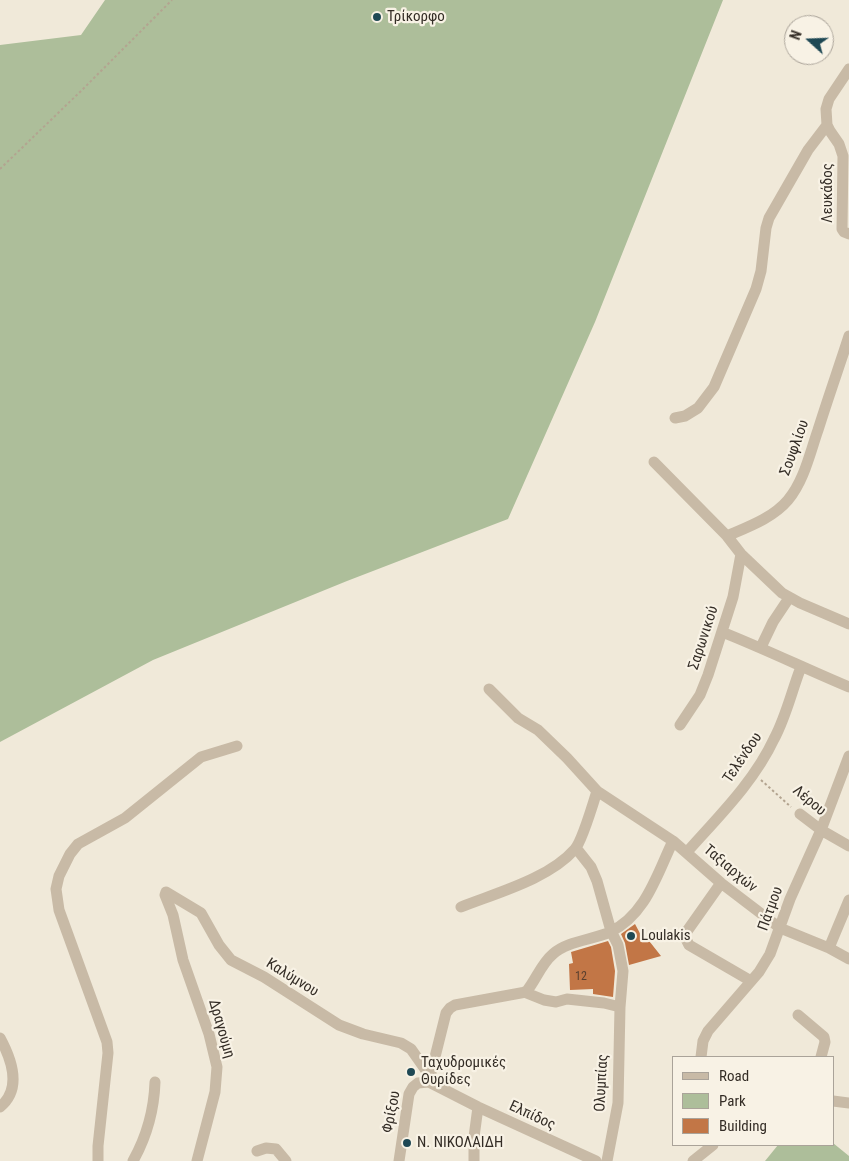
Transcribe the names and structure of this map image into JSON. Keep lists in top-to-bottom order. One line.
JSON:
{"streets":{"street":["Λευκάδος","Σουφλίου","Σαρωνικού","Τελένδου","Λέρου","Ταξιαρχών","Πάτμου","Καλύμνου","Δραγούμη","Ολυμπίας","Φρίξου","Ελπίδος"]},"crossings":[["Τελένδου","Λέρου"],["Τελένδου","Ταξιαρχών"],["Λέρου","Πάτμου"],["Ταξιαρχών","Πάτμου"],["Καλύμνου","Δραγούμη"],["Καλύμνου","Φρίξου"],["Καλύμνου","Ελπίδος"],["Φρίξου","Ελπίδος"]],"places":["Τρίκορφο","Loulakis","Ταχυδρομικές Θυρίδες","Ν. ΝΙΚΟΛΑΙΔΗ"],"house_numbers":["12"],"legend":["Road","Park","Building"],"north":"left"}
